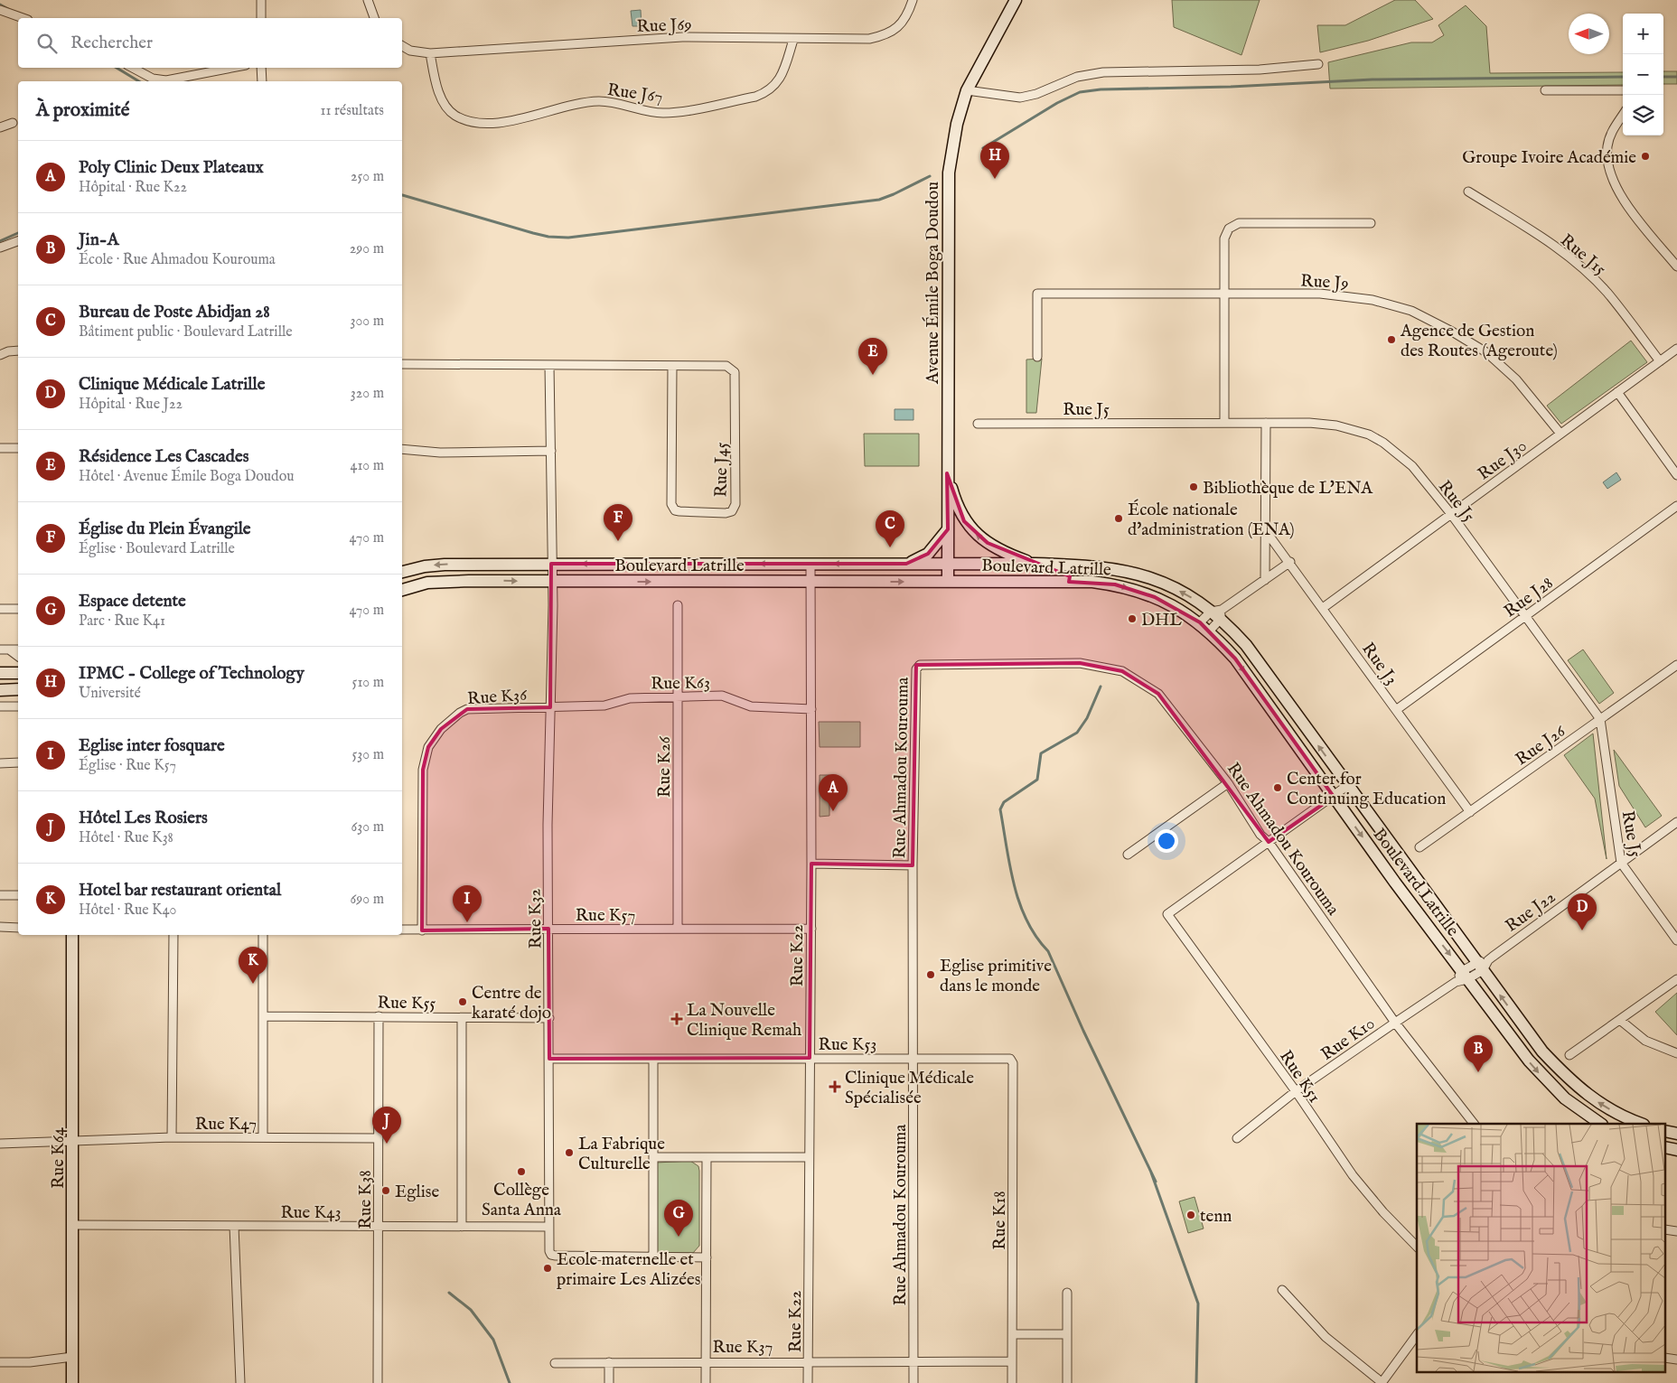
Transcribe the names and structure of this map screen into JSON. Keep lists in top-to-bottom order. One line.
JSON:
{"streets":{"main road":["Avenue Émile Boga Doudou","Boulevard Latrille","Rue K64"],"street":["Rue J69","Rue J67","Rue J15","Rue J9","Rue J5","Rue J30","Rue J45","Rue J28","Rue J3","Rue K63","Rue K36","Rue J26","Rue K26","Rue Ahmadou Kourouma","Rue J22","Rue K57","Rue K32","Rue K22","Rue K55","Rue K10","Rue K53","Rue K51","Rue K47","Rue K38","Rue K43","Rue K18","Rue K37"]},"crossings":[["Rue J69","Rue J67"],["Rue J15","Rue J30"],["Rue J9","Rue J30"],["Avenue Émile Boga Doudou","Boulevard Latrille"],["Rue J5","Rue J30"],["Rue J5","Rue J28"],["Rue J5","Rue J26"],["Rue J5","Rue J22"],["Rue J30","Rue J3"],["Rue J45","Rue K32"],["Boulevard Latrille","Rue J22"],["Boulevard Latrille","Rue K32"],["Boulevard Latrille","Rue K22"],["Rue J28","Rue J3"],["Rue J3","Rue J26"],["Rue K63","Rue K36"],["Rue K63","Rue K26"],["Rue K63","Rue K32"],["Rue K63","Rue K22"],["Rue K36","Rue K57"],["Rue K36","Rue K32"],["Rue K26","Rue K57"],["Rue Ahmadou Kourouma","Rue K10"],["Rue Ahmadou Kourouma","Rue K53"],["Rue Ahmadou Kourouma","Rue K51"],["Rue Ahmadou Kourouma","Rue K37"],["Rue J22","Rue K10"],["Rue K57","Rue K32"],["Rue K57","Rue K22"],["Rue K32","Rue K55"],["Rue K32","Rue K53"],["Rue K32","Rue K43"],["Rue K22","Rue K53"],["Rue K22","Rue K37"],["Rue K55","Rue K38"],["Rue K10","Rue K51"],["Rue K53","Rue K18"],["Rue K47","Rue K64"],["Rue K47","Rue K38"],["Rue K64","Rue K43"],["Rue K38","Rue K43"],["Rue K18","Rue K37"]],"places":{"other":["Groupe Ivoire Académie","Agence de Gestion des Routes (Ageroute)","Bibliothèque de L'ENA","École nationale d'administration (ENA)","DHL","Center for Continuing Education","Eglise primitive dans le monde","Centre de karaté dojo","La Fabrique Culturelle","Collège Santa Anna","Eglise","tenn","Ecole maternelle et primaire Les Alizées"],"health":["La Nouvelle Clinique Remah","Clinique Médicale Spécialisée"]},"north":"left","page":{"map_buttons":["+","−"],"search":"Rechercher","heading":["À proximité","11 résultats"],"list":[{"mark":"A","name":"Poly Clinic Deux Plateaux","note":"Hôpital · Rue K22","value":"250 m"},{"mark":"B","name":"Jin-A","note":"École · Rue Ahmadou Kourouma","value":"290 m"},{"mark":"C","name":"Bureau de Poste Abidjan 28","note":"Bâtiment public · Boulevard Latrille","value":"300 m"},{"mark":"D","name":"Clinique Médicale Latrille","note":"Hôpital · Rue J22","value":"320 m"},{"mark":"E","name":"Résidence Les Cascades","note":"Hôtel · Avenue Émile Boga Doudou","value":"410 m"},{"mark":"F","name":"Église du Plein Évangile","note":"Église · Boulevard Latrille","value":"470 m"},{"mark":"G","name":"Espace detente","note":"Parc · Rue K41","value":"470 m"},{"mark":"H","name":"IPMC - College of Technology","note":"Université","value":"510 m"},{"mark":"I","name":"Eglise inter fosquare","note":"Église · Rue K57","value":"530 m"},{"mark":"J","name":"Hôtel Les Rosiers","note":"Hôtel · Rue K38","value":"630 m"},{"mark":"K","name":"Hotel bar restaurant oriental","note":"Hôtel · Rue K40","value":"690 m"}],"pins":["H","E","F","C","A","I","D","K","B","J","G"]}}
